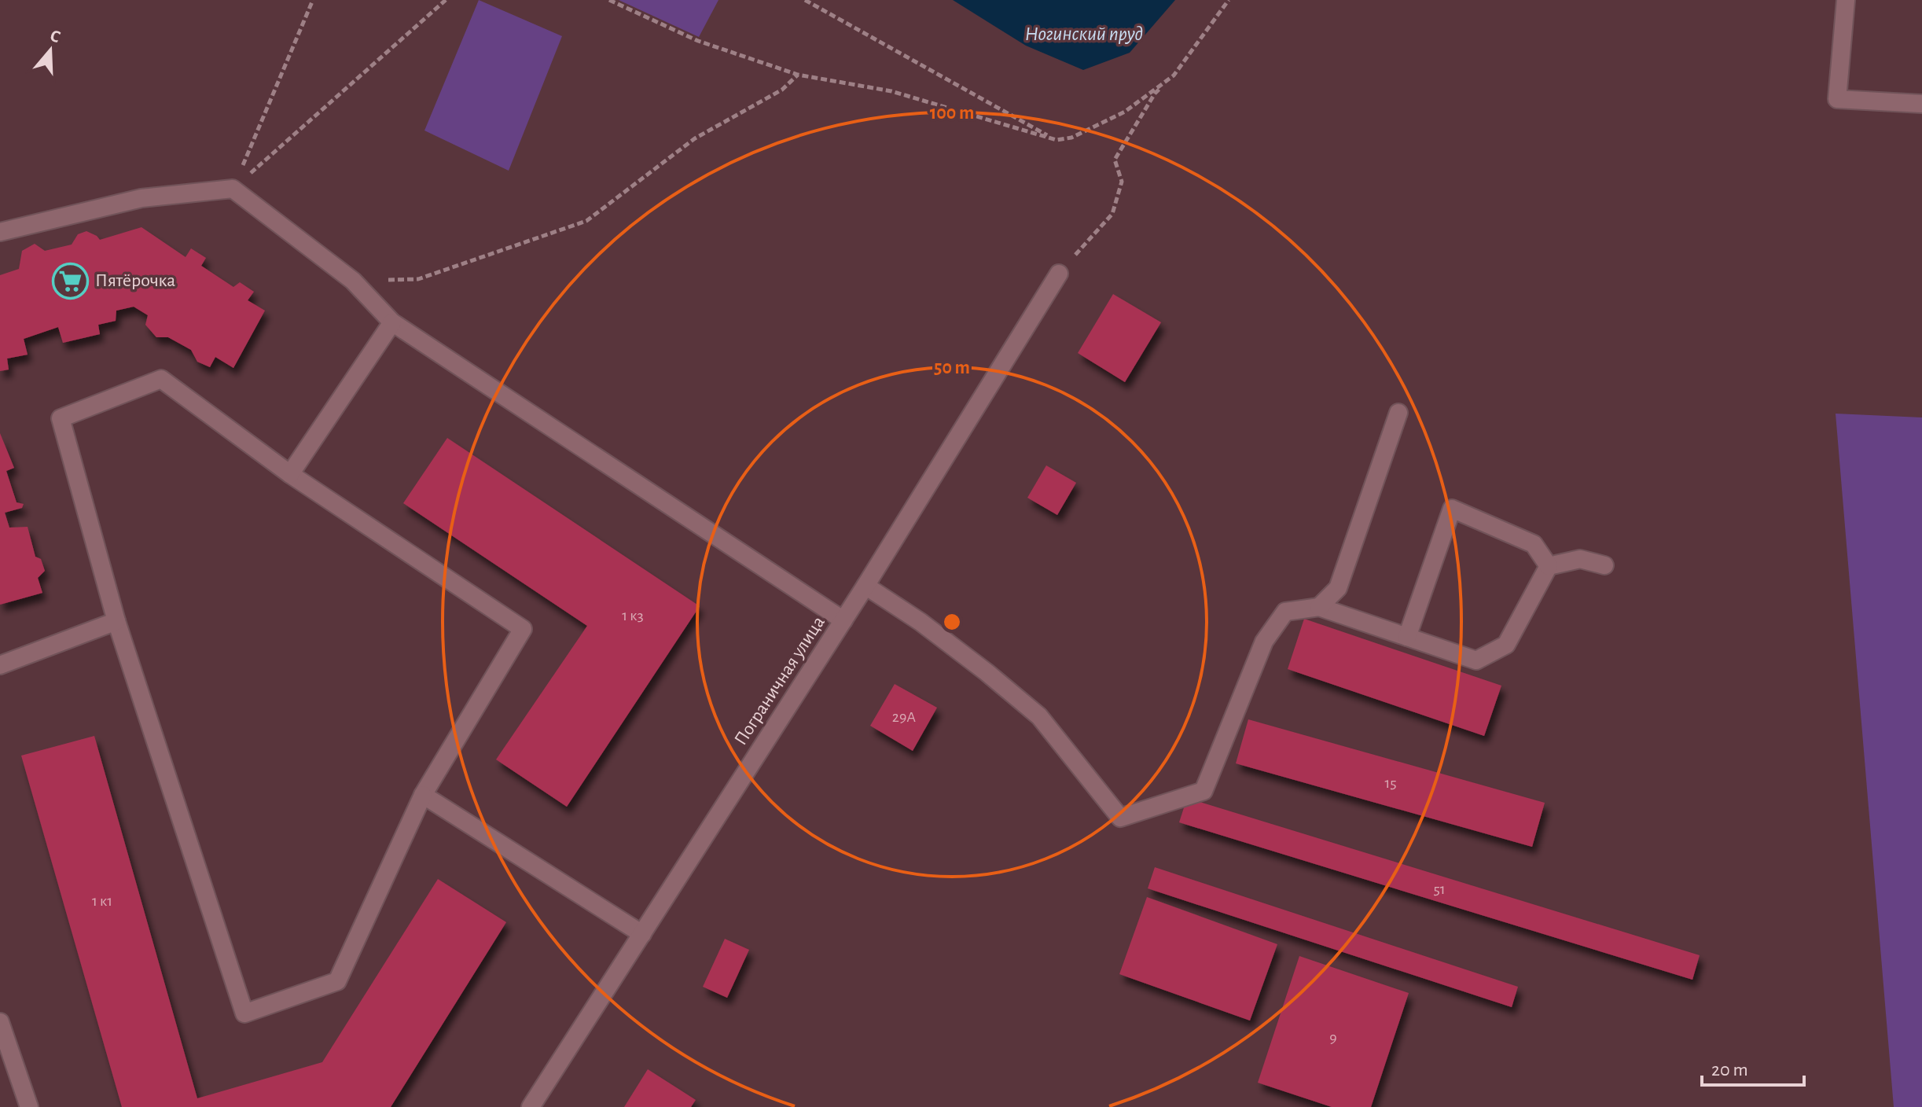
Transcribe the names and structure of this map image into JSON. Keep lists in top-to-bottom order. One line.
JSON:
{"streets":{"street":["Пограничная улица"]},"water":["Ногинский пруд"],"places":{"supermarket":["Пятёрочка"]},"house_numbers":["1 к3","29А","15","51","1 к1","9"],"scale_bar":"20 m","north":"top","rings":["100 m","50 m"]}
